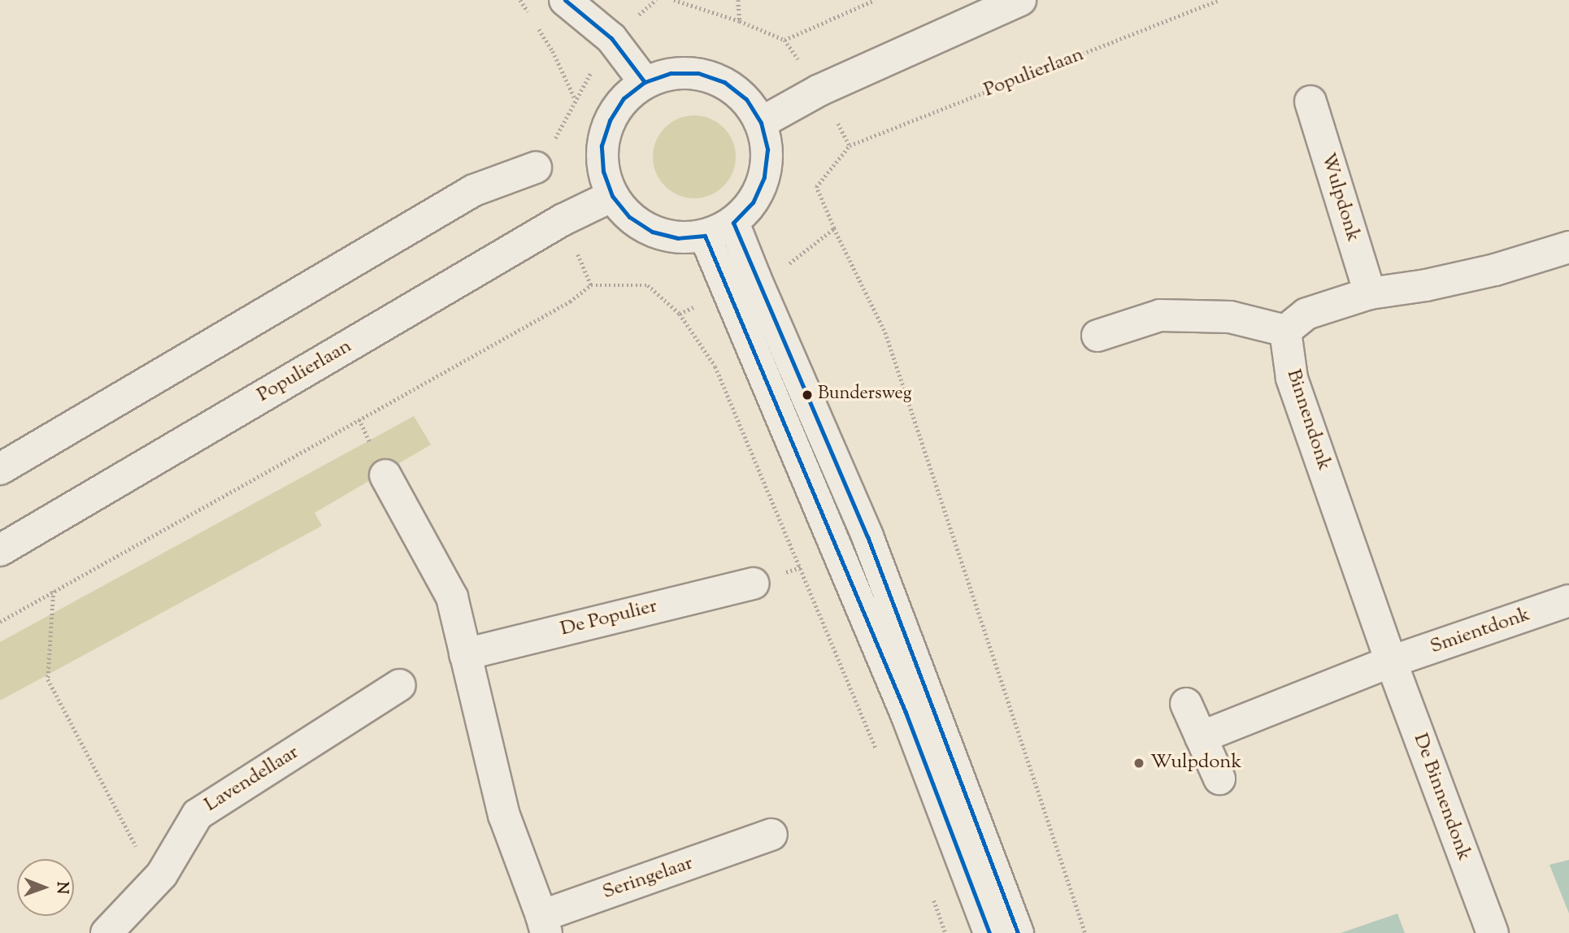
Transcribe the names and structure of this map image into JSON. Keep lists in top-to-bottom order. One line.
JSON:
{"streets":{"street":["Populierlaan","Wulpdonk","Binnendonk","De Populier","Smientdonk","Lavendellaar","De Binnendonk","Seringelaar"]},"crossings":[["Binnendonk","Smientdonk"],["Binnendonk","De Binnendonk"],["Smientdonk","De Binnendonk"]],"places":["Bundersweg","Wulpdonk"],"north":"right"}
